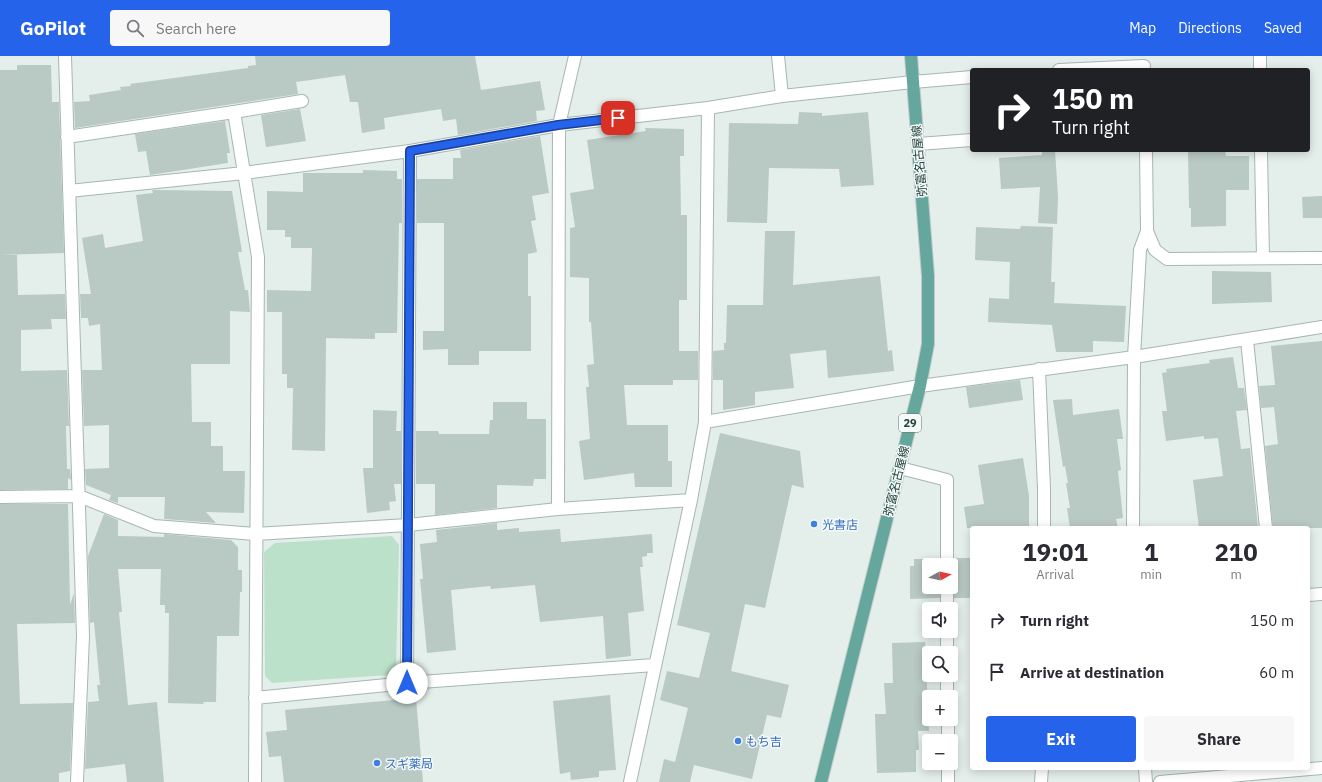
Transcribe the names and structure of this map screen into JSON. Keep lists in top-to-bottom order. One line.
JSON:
{"streets":{"main road":["弥富名古屋線","29"]},"places":["光書店","もち吉","スギ薬局"],"north":"right","page":{"header":"GoPilot","search":"Search here","nav":["Map","Directions","Saved"],"turn":["150 m","Turn right"],"eta":["19:01","Arrival","1","min","210","m"],"map_buttons":["+","−"],"list":[{"name":"Turn right","value":"150 m"},{"name":"Arrive at destination","value":"60 m"}],"buttons":["Exit","Share"]}}
